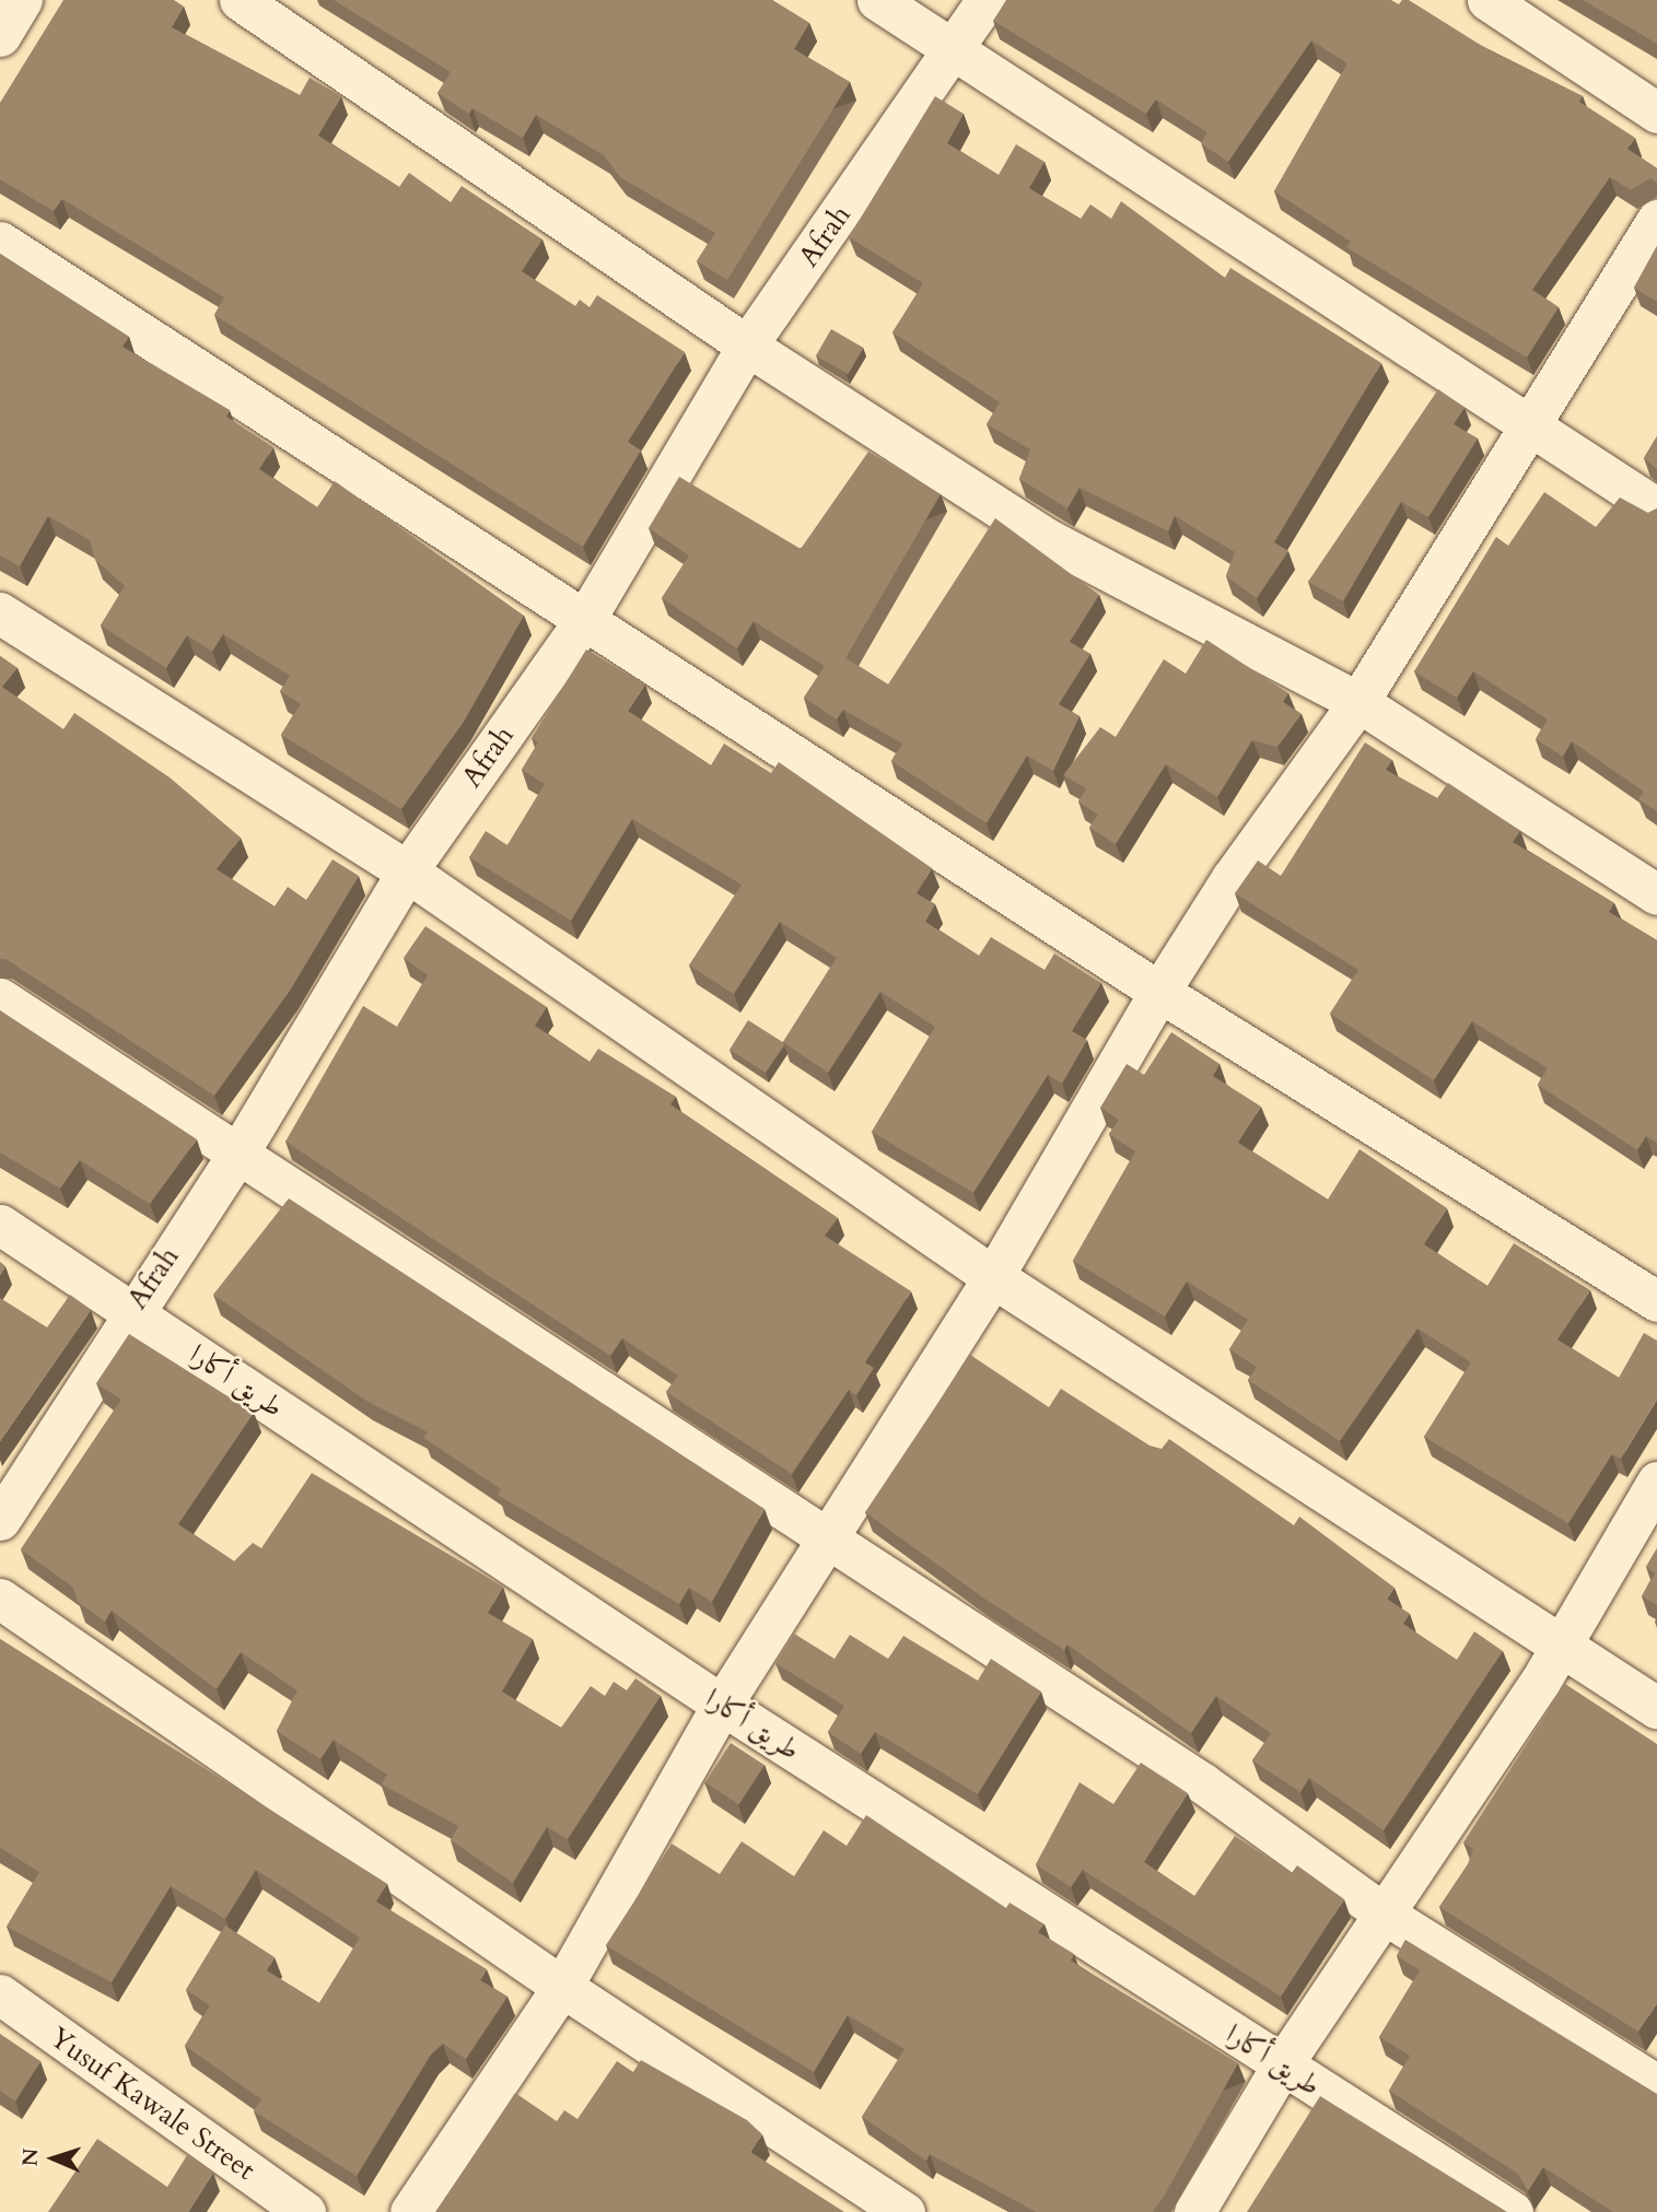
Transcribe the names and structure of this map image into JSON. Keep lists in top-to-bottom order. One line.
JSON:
{"streets":{"street":["Afrah","طريق أكارا","Yusuf Kawale Street"]},"crossings":[["Afrah","طريق أكارا"]],"north":"left"}
